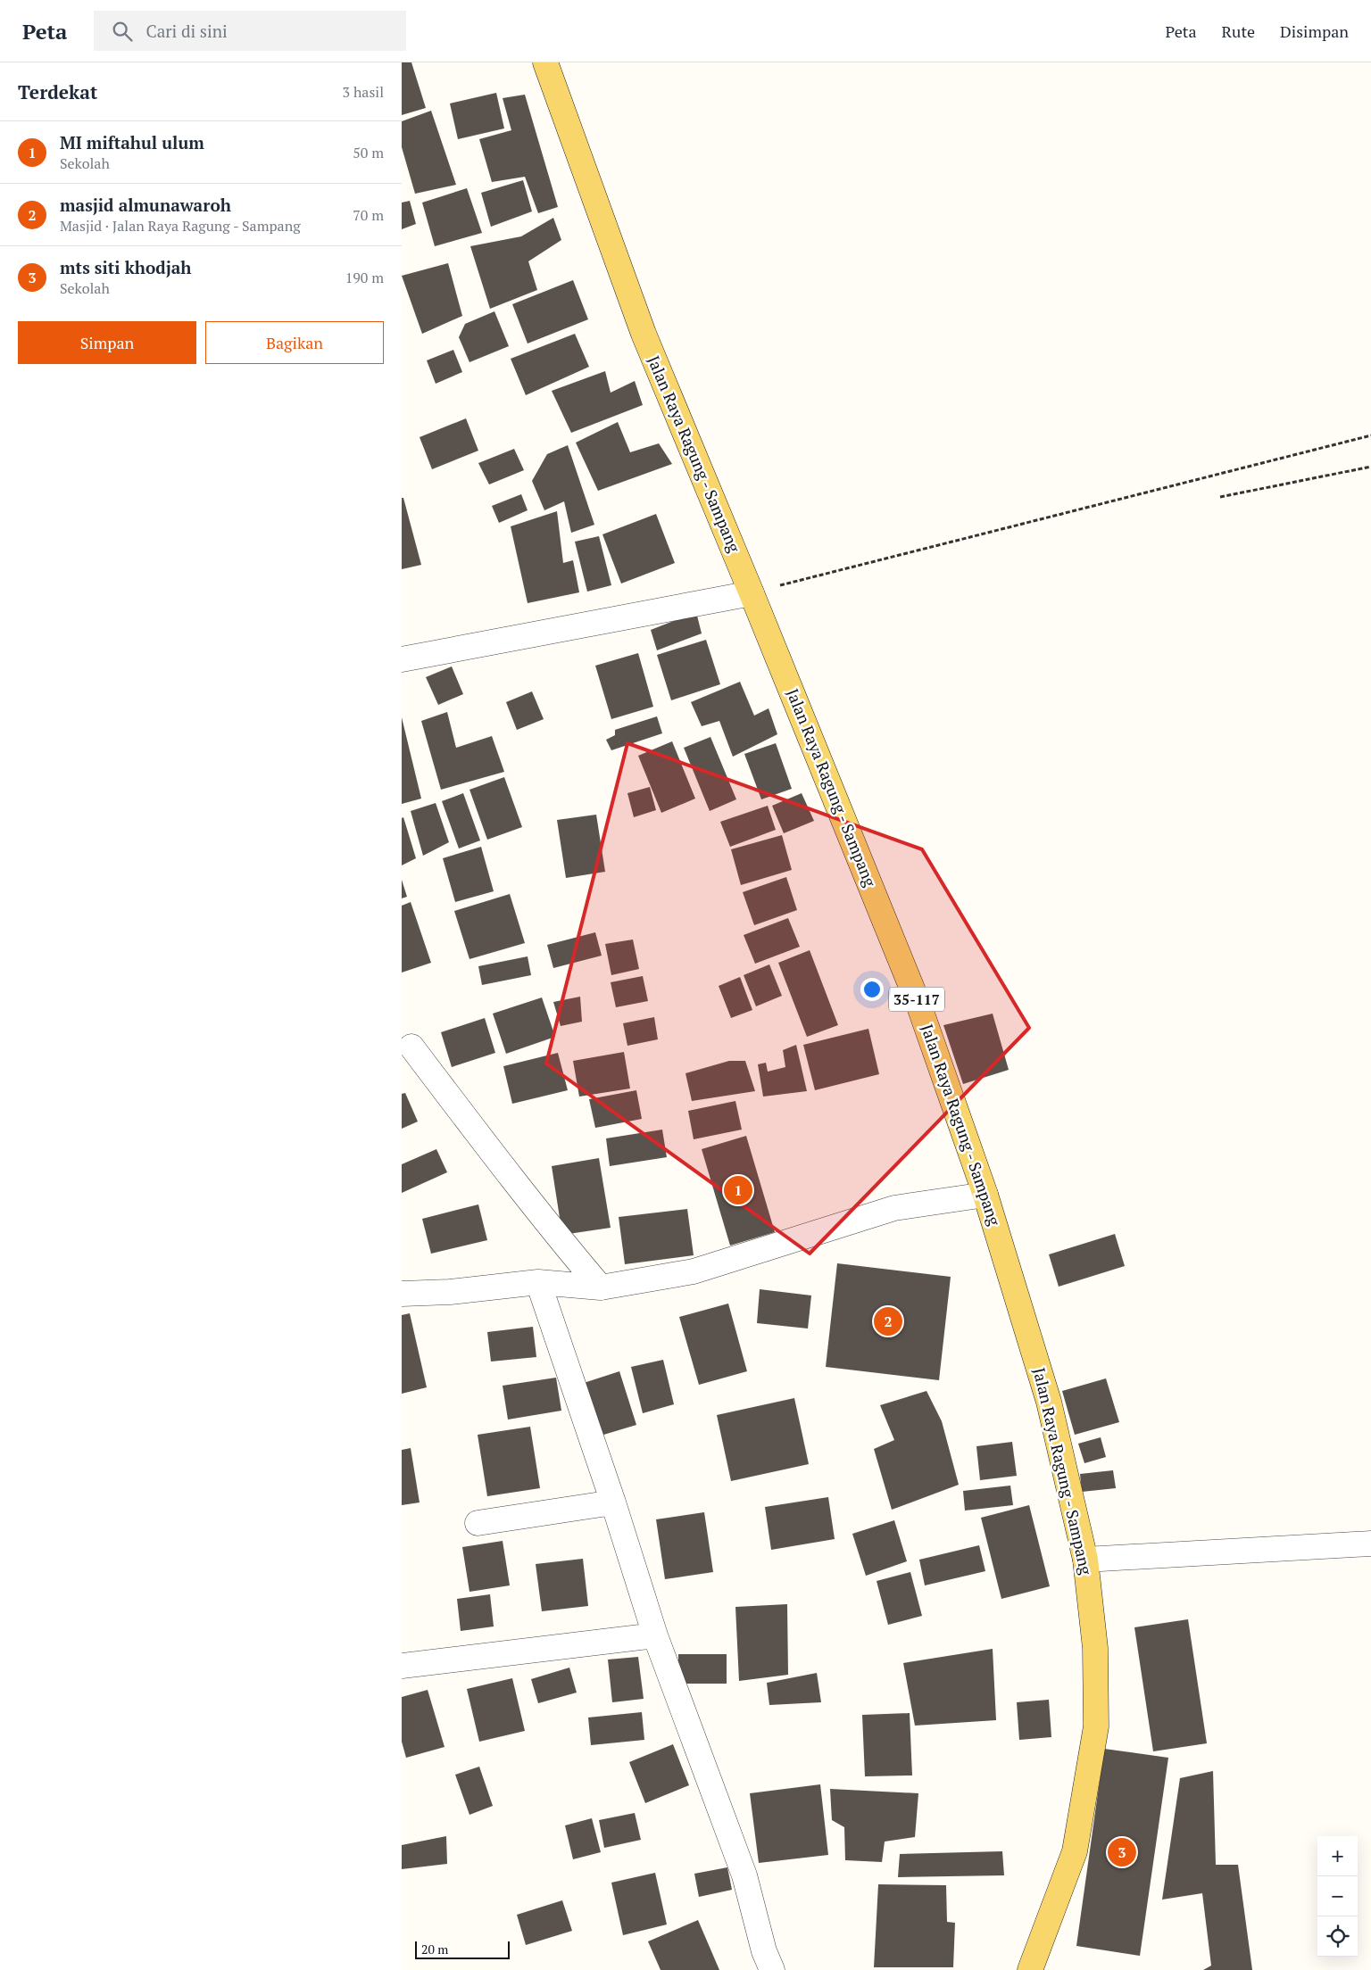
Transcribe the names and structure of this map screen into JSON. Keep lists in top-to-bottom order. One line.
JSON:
{"streets":{"main road":["Jalan Raya Ragung - Sampang","35-117"]},"scale_bar":"20 m","page":{"header":"Peta","search":"Cari di sini","nav":["Peta","Rute","Disimpan"],"heading":["Terdekat","3 hasil"],"list":[{"mark":"1","name":"MI miftahul ulum","note":"Sekolah","value":"50 m"},{"mark":"2","name":"masjid almunawaroh","note":"Masjid · Jalan Raya Ragung - Sampang","value":"70 m"},{"mark":"3","name":"mts siti khodjah","note":"Sekolah","value":"190 m"}],"buttons":["Simpan","Bagikan"],"pins":["1","2","3"],"map_buttons":["+","−"],"scale":"20 m"}}
